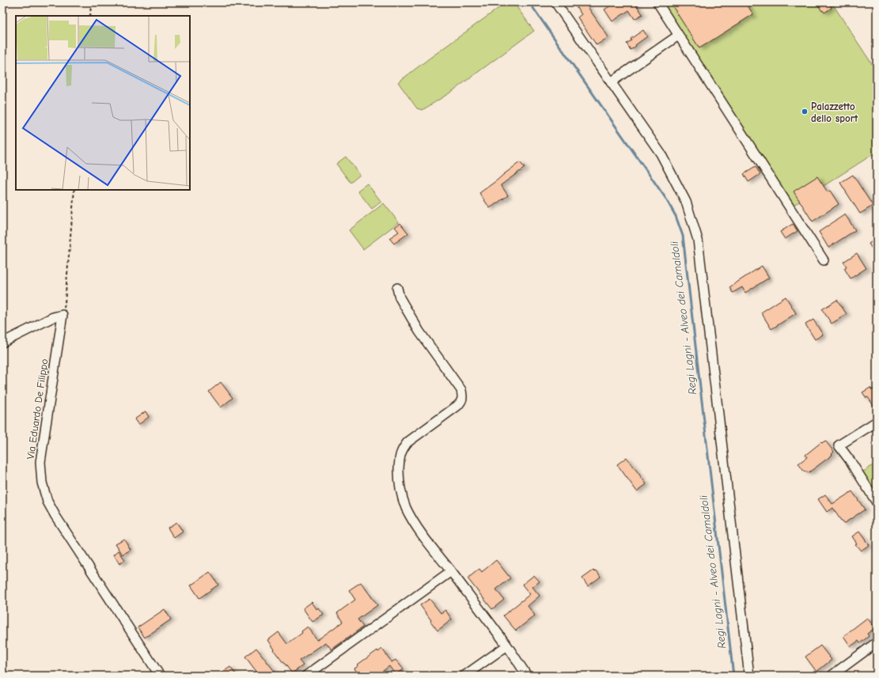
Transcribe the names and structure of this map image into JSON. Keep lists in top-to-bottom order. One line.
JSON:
{"streets":{"street":["Via Eduardo De Filippo"]},"water":["Regi Lagni - Alveo dei Camaldoli"],"places":["Palazzetto dello sport"]}
